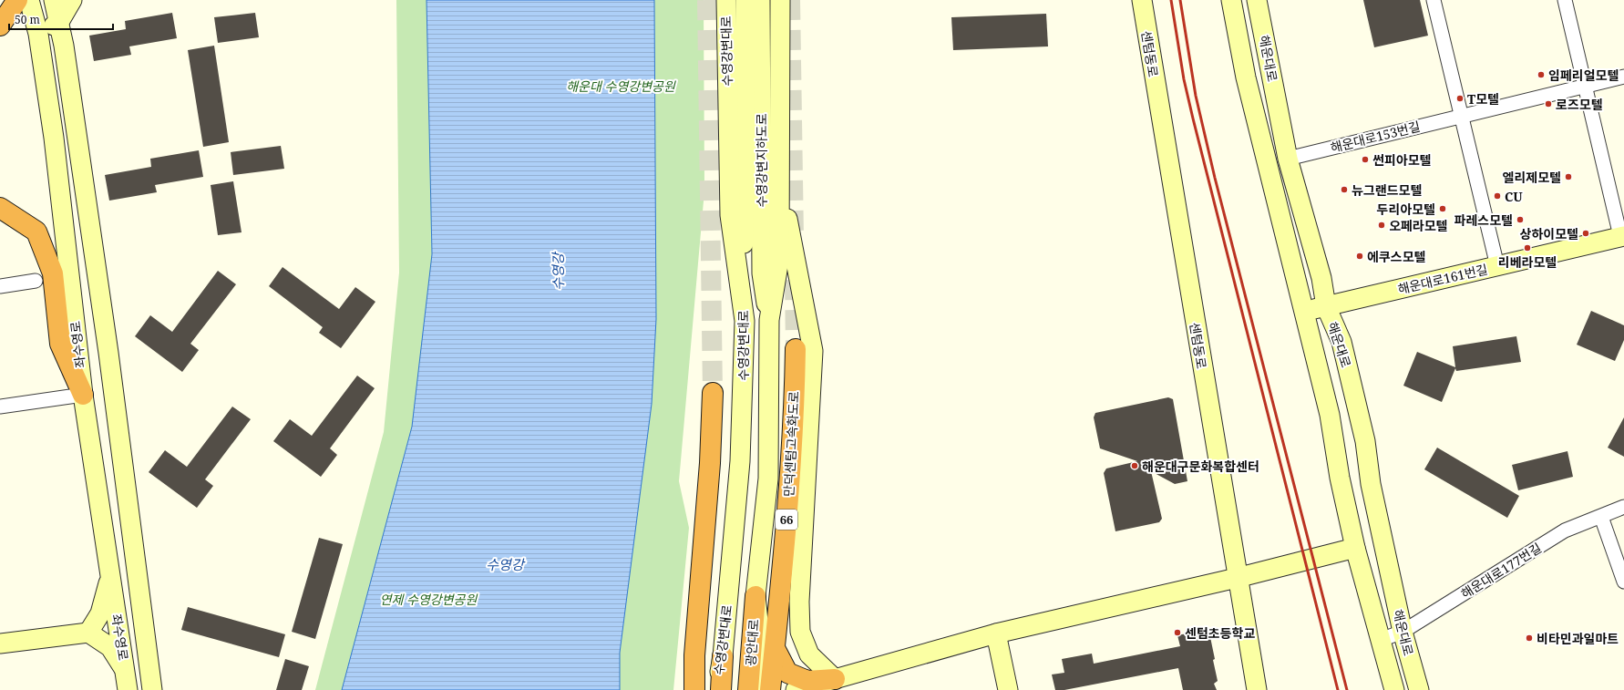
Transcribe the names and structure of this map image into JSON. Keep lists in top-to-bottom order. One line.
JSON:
{"streets":{"highway":["만덕센텀고속화도로","66","광안대로"],"main road":["수영강변대로","센텀동로","해운대로","수영강변지하도로","해운대로161번길","좌수영로"],"street":["해운대로153번길","해운대로177번길"]},"crossings":[["수영강변대로","수영강변지하도로"],["수영강변대로","광안대로"],["해운대로","해운대로153번길"],["해운대로","해운대로161번길"],["해운대로","해운대로177번길"]],"water":["수영강"],"parks":["해운대 수영강변공원","연제 수영강변공원"],"places":["임페리얼모텔","T모텔","로즈모텔","썬피아모텔","엘리제모텔","뉴그랜드모텔","CU","두리아모텔","파레스모텔","오페라모텔","상하이모텔","리베라모텔","에쿠스모텔","해운대구문화복합센터","센텀초등학교","비타민과일마트"],"scale_bar":"50 m"}
